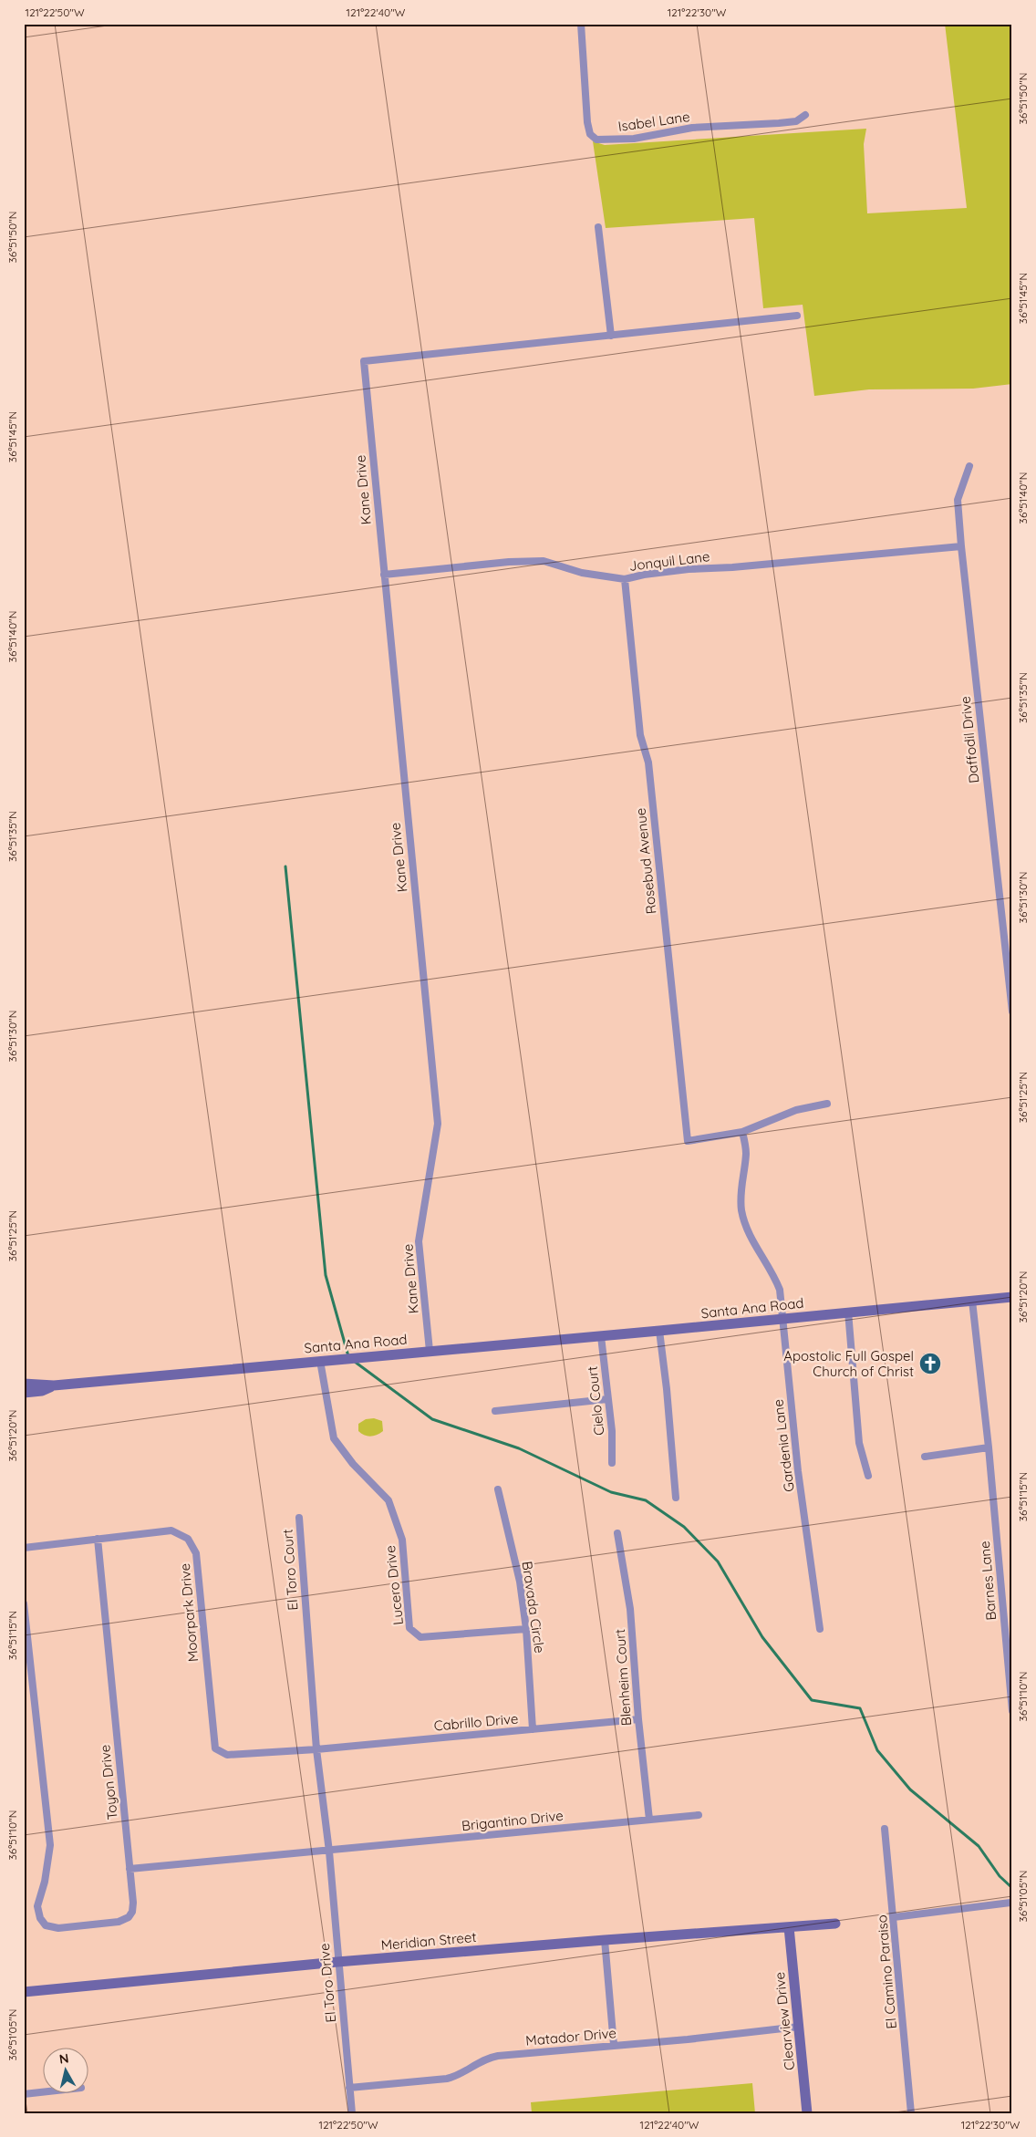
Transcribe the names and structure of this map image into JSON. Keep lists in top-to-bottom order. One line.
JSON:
{"streets":{"street":["Isabel Lane","Kane Drive","Jonquil Lane","Daffodil Drive","Rosebud Avenue","Santa Ana Road","Cielo Court","Gardenia Lane","El Toro Court","Barnes Lane","Lucero Drive","Bravada Circle","Moorpark Drive","Blenheim Court","Cabrillo Drive","Toyon Drive","Brigantino Drive","Meridian Street","El Camino Paraiso","El Toro Drive","Clearview Drive","Matador Drive"]},"crossings":[["Kane Drive","Jonquil Lane"],["Kane Drive","Santa Ana Road"],["Jonquil Lane","Daffodil Drive"],["Jonquil Lane","Rosebud Avenue"],["Rosebud Avenue","Gardenia Lane"],["Santa Ana Road","Cielo Court"],["Santa Ana Road","Gardenia Lane"],["Santa Ana Road","Barnes Lane"],["Santa Ana Road","Lucero Drive"],["El Toro Court","Moorpark Drive"],["El Toro Court","Cabrillo Drive"],["Lucero Drive","Bravada Circle"],["Bravada Circle","Cabrillo Drive"],["Moorpark Drive","Cabrillo Drive"],["Moorpark Drive","Toyon Drive"],["Blenheim Court","Cabrillo Drive"],["Blenheim Court","Brigantino Drive"],["Toyon Drive","Brigantino Drive"],["Brigantino Drive","El Toro Drive"],["Meridian Street","El Toro Drive"],["Meridian Street","Clearview Drive"],["El Toro Drive","Matador Drive"],["Clearview Drive","Matador Drive"]],"places":{"church":["Apostolic Full Gospel Church of Christ"]},"north":"top","coordinates":["121°22'50\"W","121°22'40\"W","121°22'30\"W","36°51'50\"N","36°51'45\"N","36°51'40\"N","36°51'35\"N","36°51'30\"N","36°51'25\"N","36°51'20\"N","36°51'15\"N","36°51'10\"N","36°51'05\"N"]}
